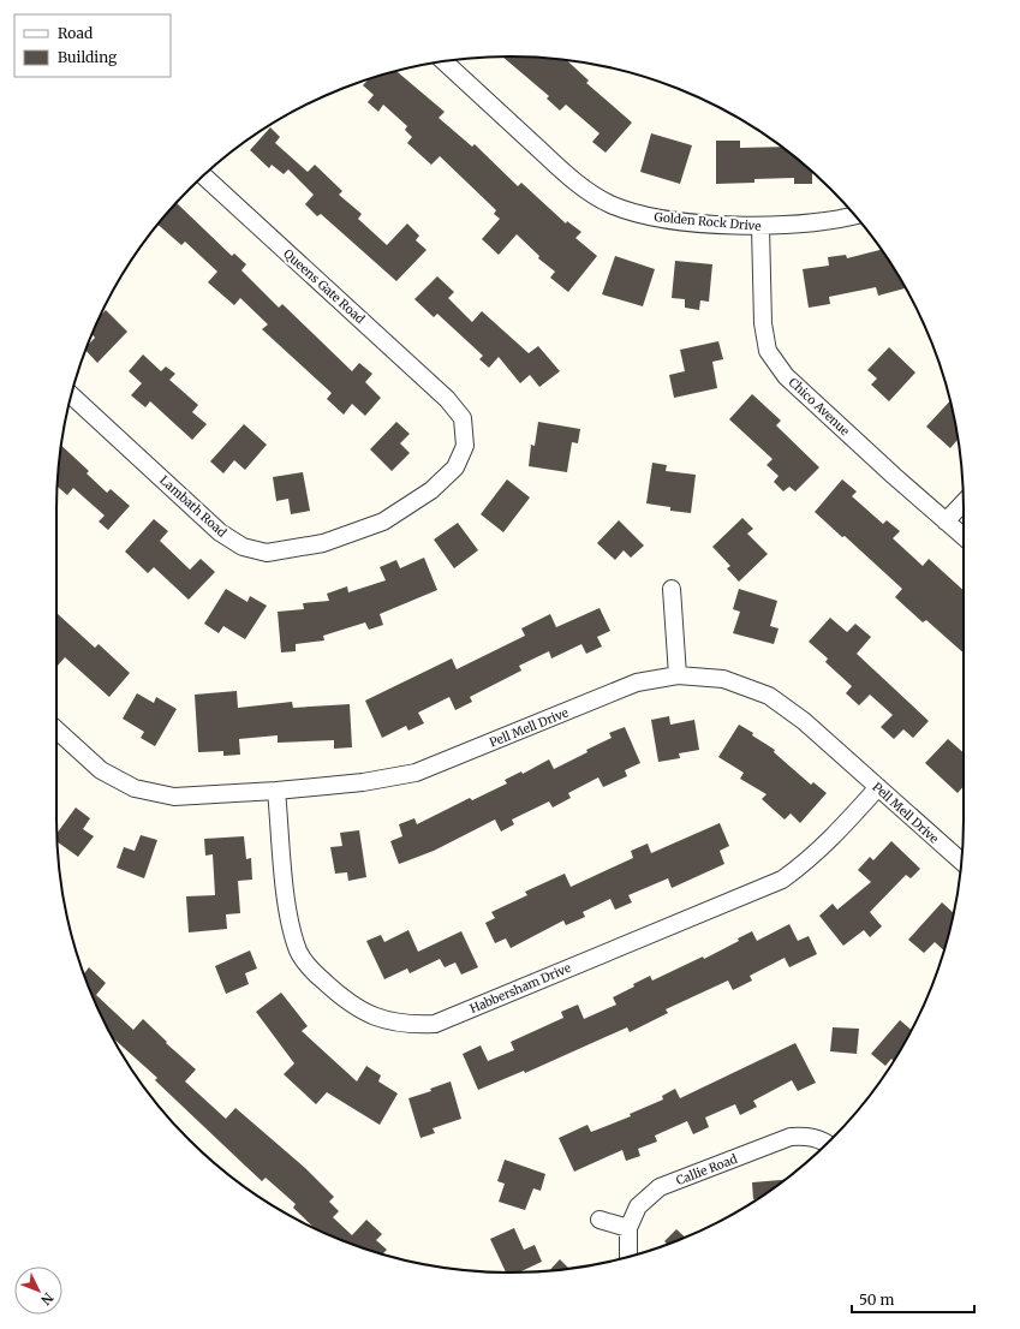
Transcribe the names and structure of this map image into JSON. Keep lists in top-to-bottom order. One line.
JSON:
{"streets":{"street":["Golden Rock Drive","Queens Gate Road","Chico Avenue","Lambath Road","Pell Mell Drive","Habbersham Drive","Callie Road"]},"crossings":[["Golden Rock Drive","Chico Avenue"],["Queens Gate Road","Lambath Road"],["Pell Mell Drive","Habbersham Drive"]],"legend":["Road","Building"],"scale_bar":"50 m","north":"bottom right"}
